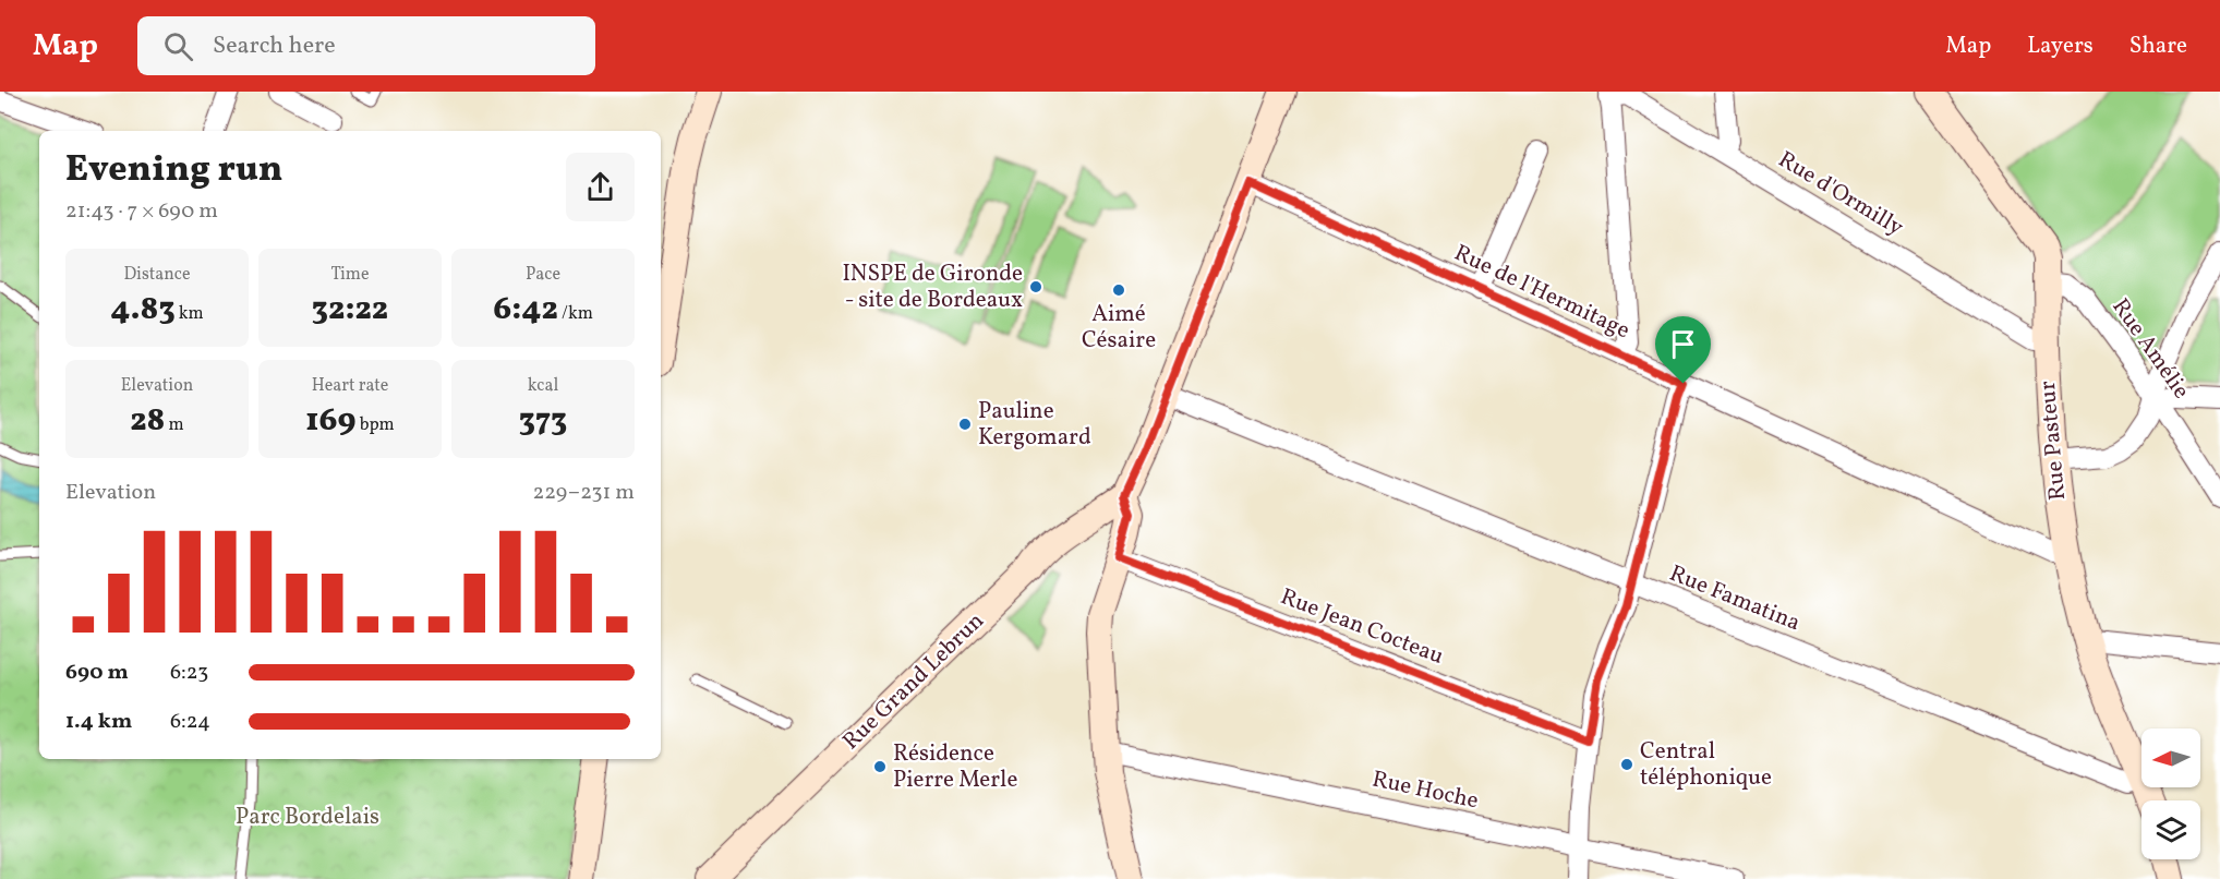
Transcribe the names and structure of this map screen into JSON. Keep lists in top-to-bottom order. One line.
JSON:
{"streets":{"main road":["Rue Pasteur","Rue Grand Lebrun"],"street":["Rue d'Ormilly","Rue de l'Hermitage","Rue Amélie","Rue Famatina","Rue Jean Cocteau","Rue Hoche"]},"crossings":[["Rue d'Ormilly","Rue Pasteur"],["Rue de l'Hermitage","Rue Pasteur"],["Rue Amélie","Rue Pasteur"],["Rue Pasteur","Rue Famatina"]],"parks":["Parc Bordelais"],"places":["INSPE de Gironde - site de Bordeaux","Aimé Césaire","Pauline Kergomard","Central téléphonique","Résidence Pierre Merle"],"north":"left","page":{"header":"Map","search":"Search here","nav":["Map","Layers","Share"],"heading":["Evening run","21:43 · 7 × 690 m"],"stats":[["Distance","4.83 km"],["Time","32:22"],["Pace","6:42 /km"],["Elevation","28 m"],["Heart rate","169 bpm"],["kcal","373"]],"chart":["Elevation","229–231 m"],"list":[{"name":"690 m","note":"6:23"},{"name":"1.4 km","note":"6:24"}]}}
